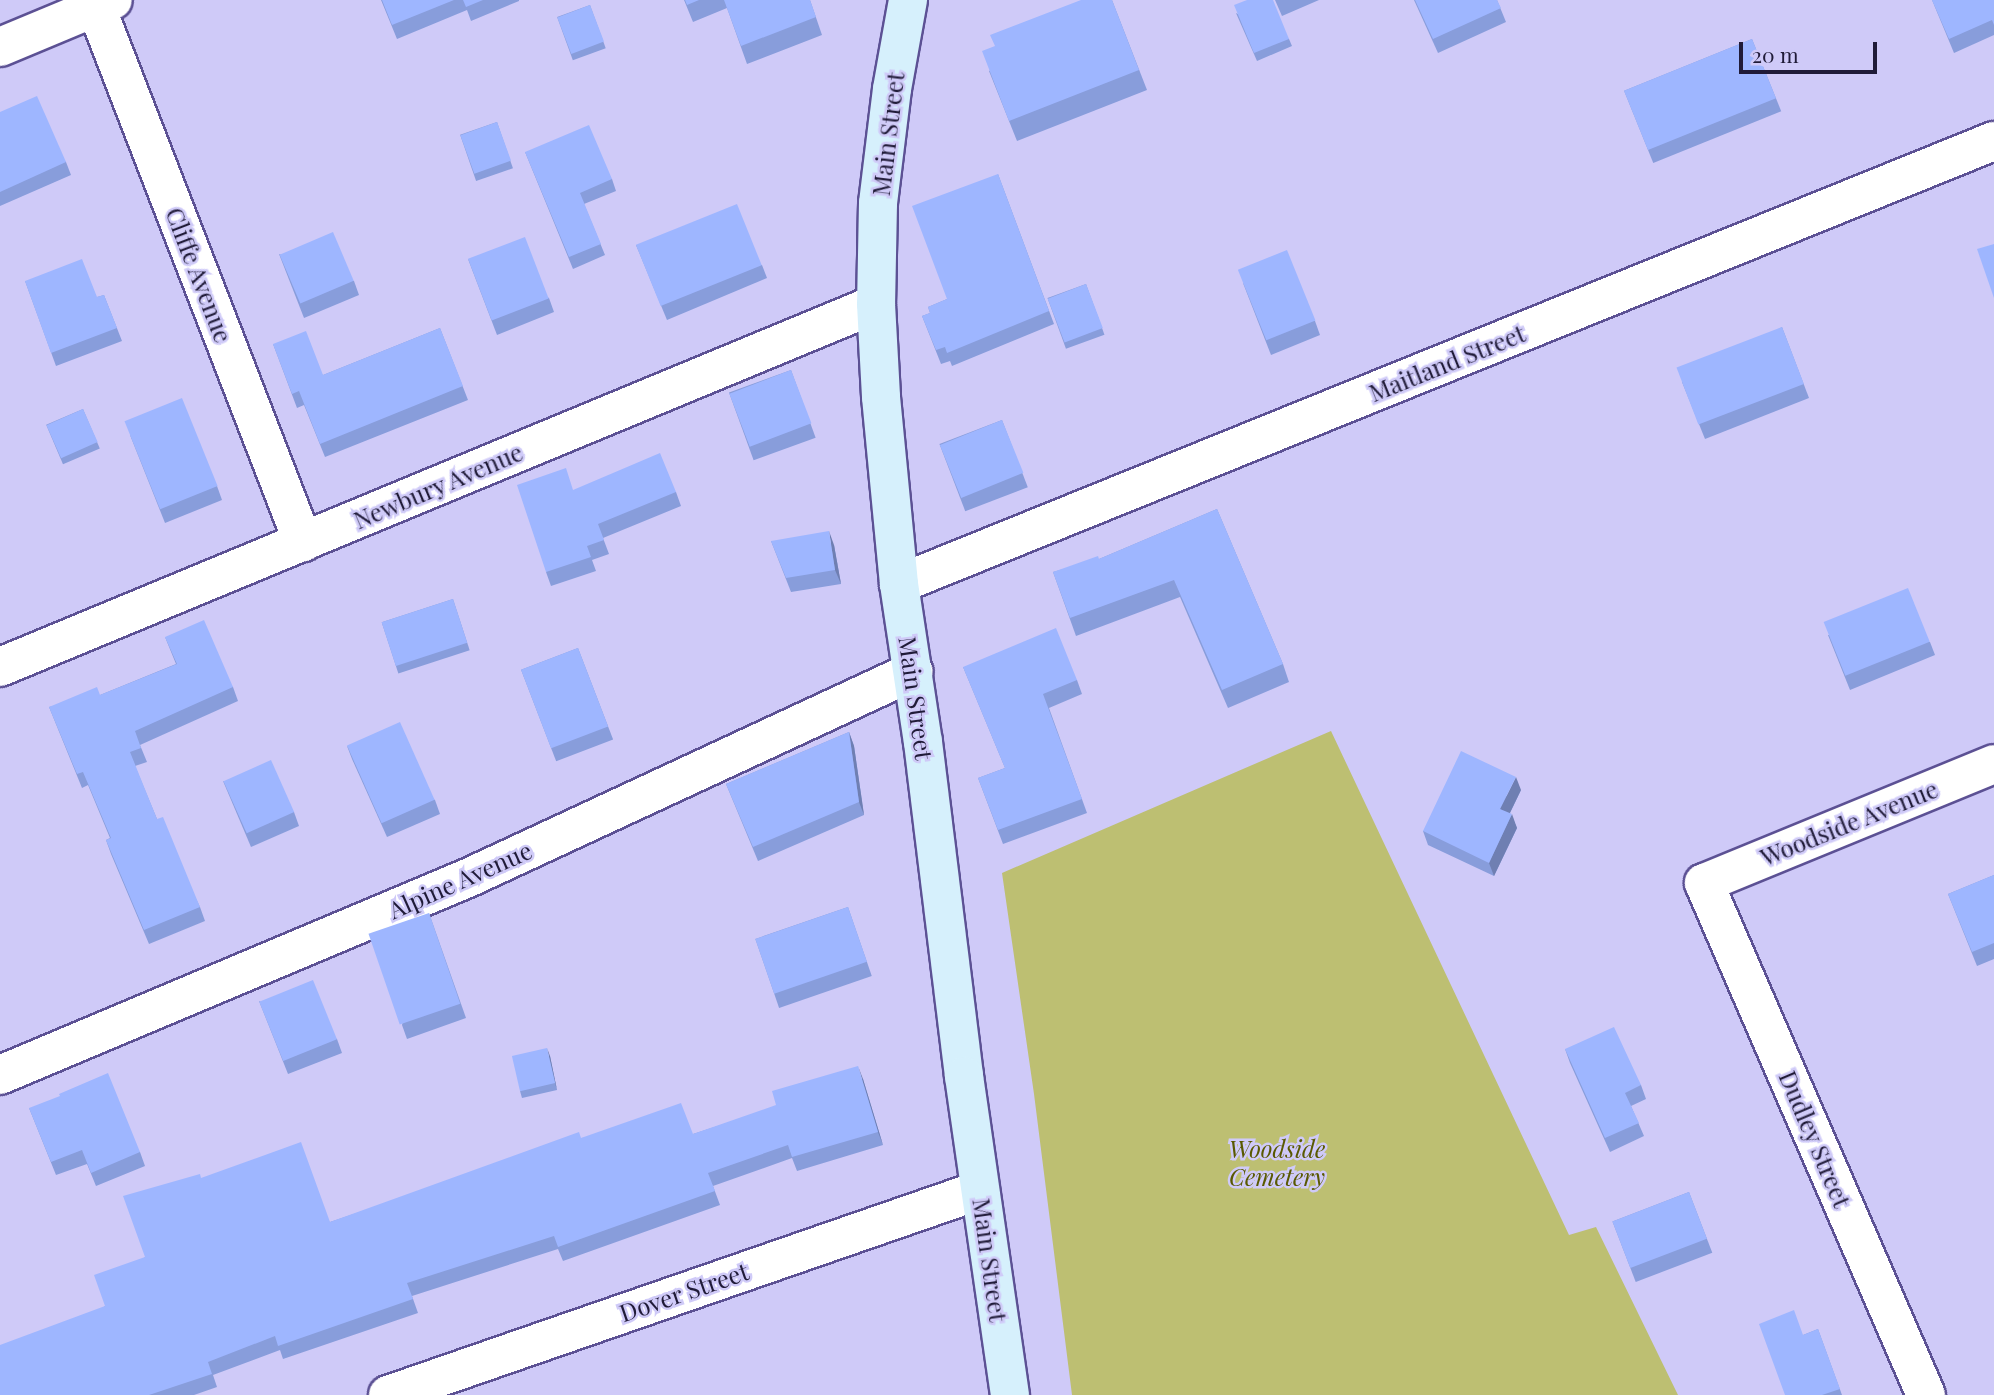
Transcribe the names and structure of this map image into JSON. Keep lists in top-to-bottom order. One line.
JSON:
{"streets":{"main road":["Main Street"],"street":["Cliffe Avenue","Maitland Street","Newbury Avenue","Woodside Avenue","Alpine Avenue","Dudley Street","Dover Street"]},"crossings":[["Main Street","Maitland Street"],["Main Street","Newbury Avenue"],["Main Street","Alpine Avenue"],["Main Street","Dover Street"],["Cliffe Avenue","Newbury Avenue"],["Woodside Avenue","Dudley Street"]],"parks":["Woodside Cemetery"],"scale_bar":"20 m"}
